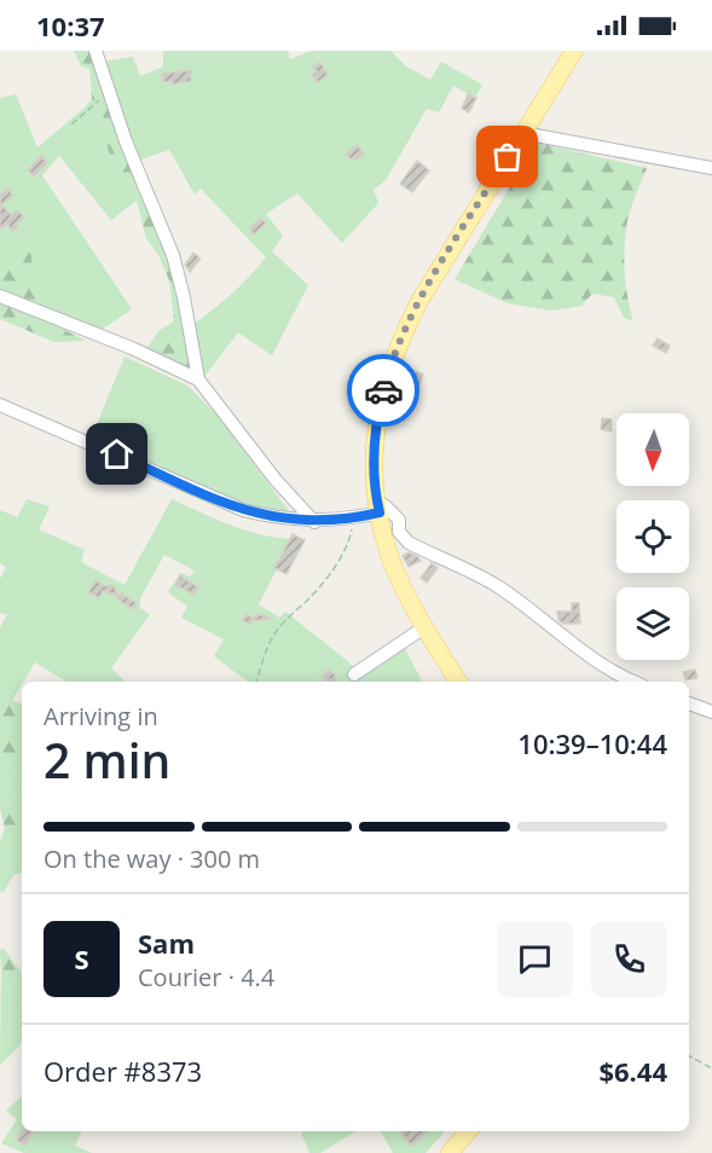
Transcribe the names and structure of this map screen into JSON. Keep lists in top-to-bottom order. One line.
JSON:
{"north":"bottom","page":{"status":"10:37","heading":["2 min","Arriving in","10:39–10:44"],"panel":["Sam","Courier · 4.4","Order #8373","$6.44"],"bar":"On the way · 300 m","round":"S"}}
